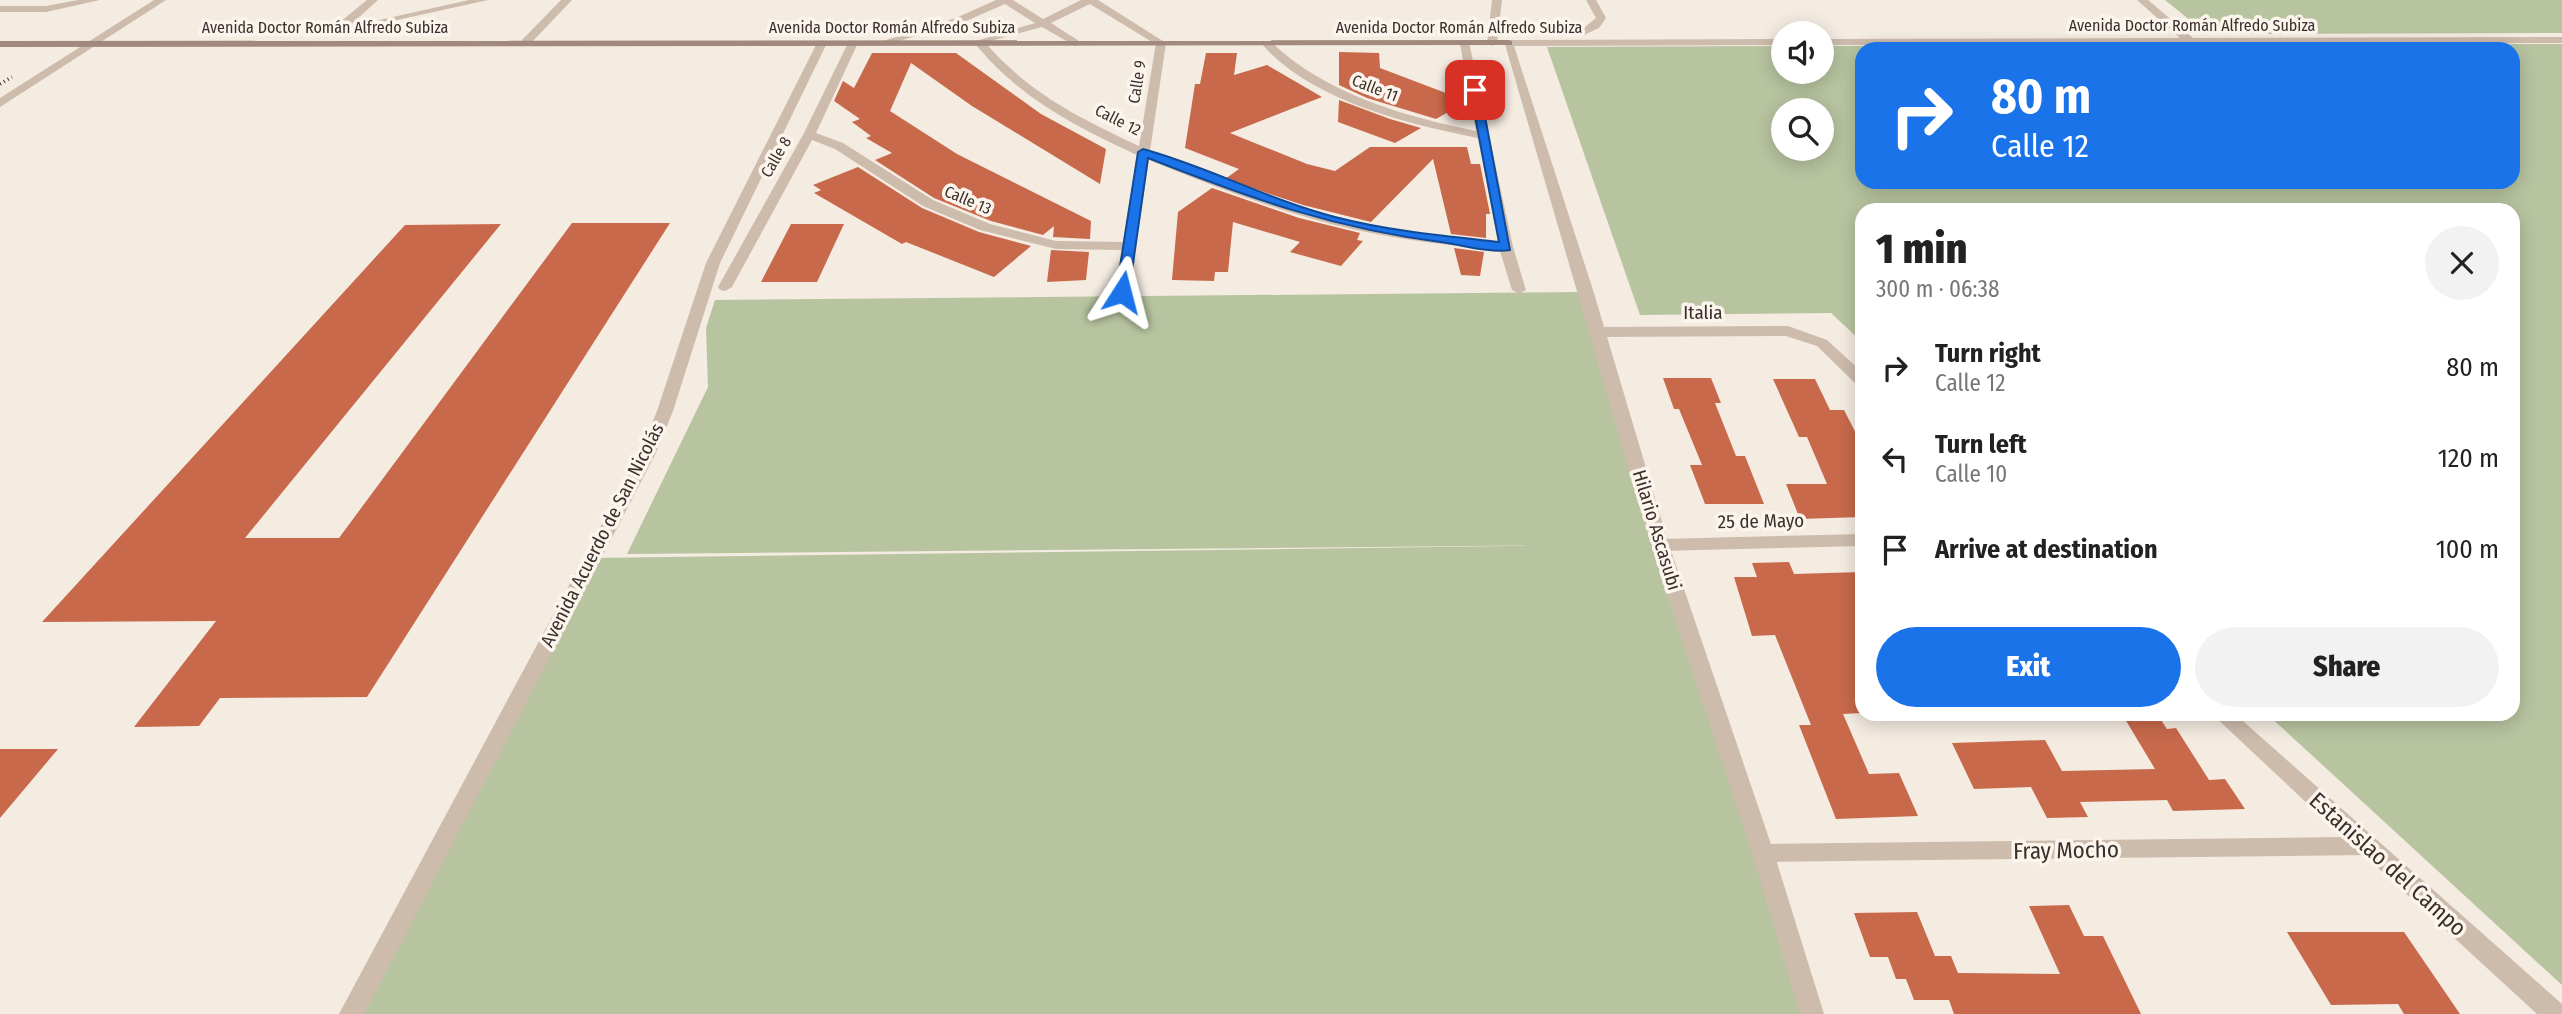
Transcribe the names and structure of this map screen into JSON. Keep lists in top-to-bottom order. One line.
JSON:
{"streets":{"main road":["Avenida Doctor Román Alfredo Subiza"],"street":["Calle 9","Calle 11","Calle 12","Calle 8","Calle 13","Italia","25 de Mayo","Hilario Ascasubi","Avenida Acuerdo de San Nicolás","Fray Mocho","Estanislao del Campo"]},"crossings":[["Avenida Doctor Román Alfredo Subiza","Calle 9"],["Avenida Doctor Román Alfredo Subiza","Calle 11"],["Avenida Doctor Román Alfredo Subiza","Calle 12"],["Avenida Doctor Román Alfredo Subiza","Calle 8"],["Avenida Doctor Román Alfredo Subiza","Hilario Ascasubi"],["Avenida Doctor Román Alfredo Subiza","Avenida Acuerdo de San Nicolás"],["Calle 9","Calle 12"],["Calle 9","Calle 13"],["Calle 8","Calle 13"],["Italia","Hilario Ascasubi"],["25 de Mayo","Hilario Ascasubi"],["Hilario Ascasubi","Fray Mocho"],["Fray Mocho","Estanislao del Campo"]],"page":{"turn":["80 m","Calle 12"],"heading":["1 min","300 m · 06:38"],"list":[{"name":"Turn right","note":"Calle 12","value":"80 m"},{"name":"Turn left","note":"Calle 10","value":"120 m"},{"name":"Arrive at destination","value":"100 m"}],"buttons":["Exit","Share"]}}
